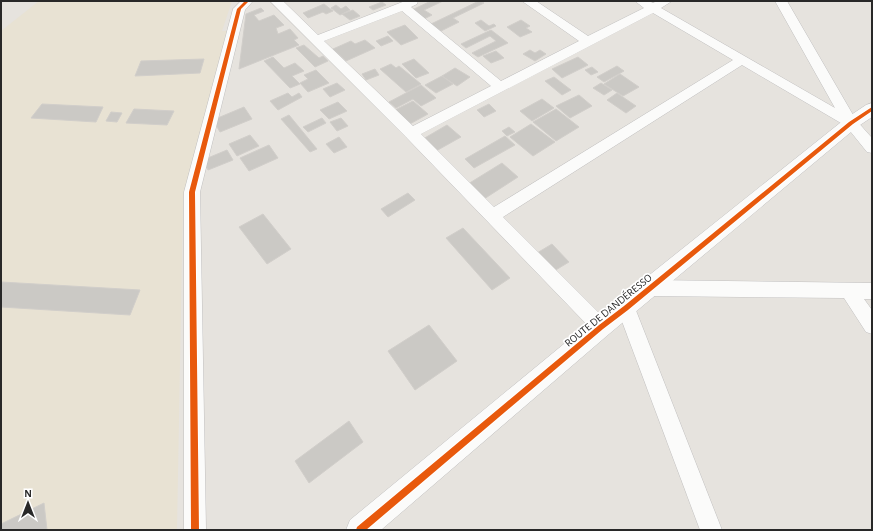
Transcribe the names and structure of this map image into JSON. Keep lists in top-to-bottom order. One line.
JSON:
{"streets":{"street":["ROUTE DE DANDÉRESSO"]},"north":"top"}
